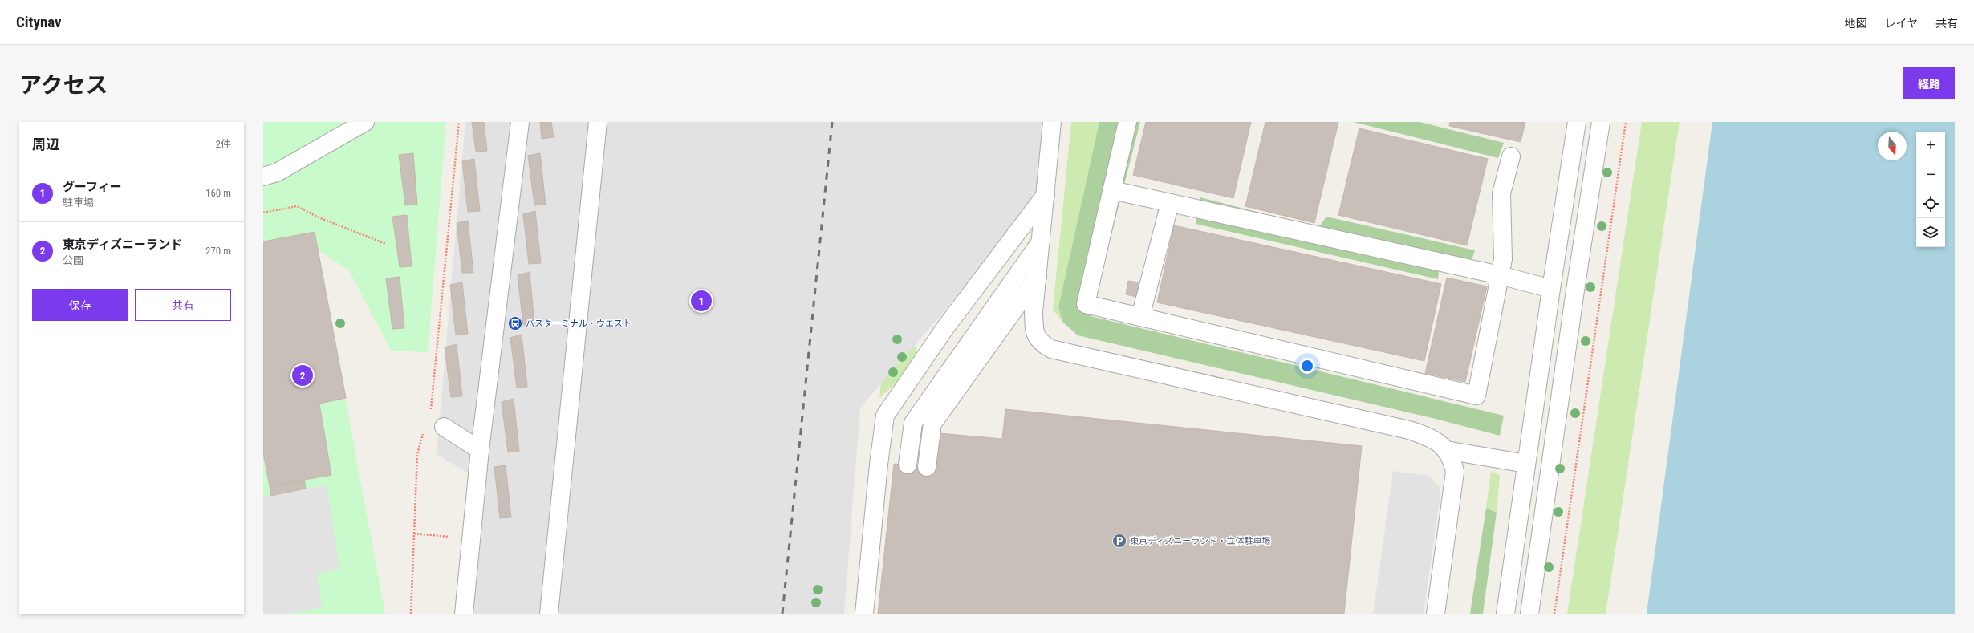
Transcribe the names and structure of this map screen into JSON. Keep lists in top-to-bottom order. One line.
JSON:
{"places":{"bus stop":["バスターミナル・ウエスト"],"parking":["東京ディズニーランド・立体駐車場"]},"north":"bottom","page":{"header":"Citynav","nav":["地図","レイヤ","共有"],"title":"アクセス","buttons":["経路",["保存","共有"]],"heading":["周辺","2件"],"map_buttons":["+","−"],"list":[{"mark":"1","name":"グーフィー","note":"駐車場","value":"160 m"},{"mark":"2","name":"東京ディズニーランド","note":"公園","value":"270 m"}],"pins":["1","2"]}}
